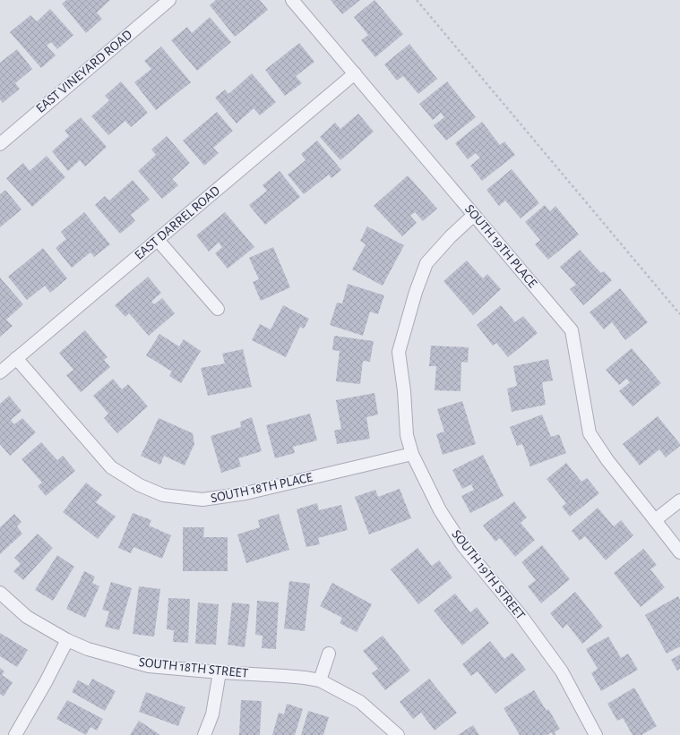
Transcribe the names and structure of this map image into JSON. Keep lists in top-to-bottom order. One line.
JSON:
{"streets":{"street":["EAST VINEYARD ROAD","EAST DARREL ROAD","SOUTH 19TH PLACE","SOUTH 18TH PLACE","SOUTH 19TH STREET","SOUTH 18TH STREET"]},"crossings":[["EAST DARREL ROAD","SOUTH 19TH PLACE"],["EAST DARREL ROAD","SOUTH 18TH PLACE"],["SOUTH 19TH PLACE","SOUTH 19TH STREET"],["SOUTH 18TH PLACE","SOUTH 19TH STREET"]]}
